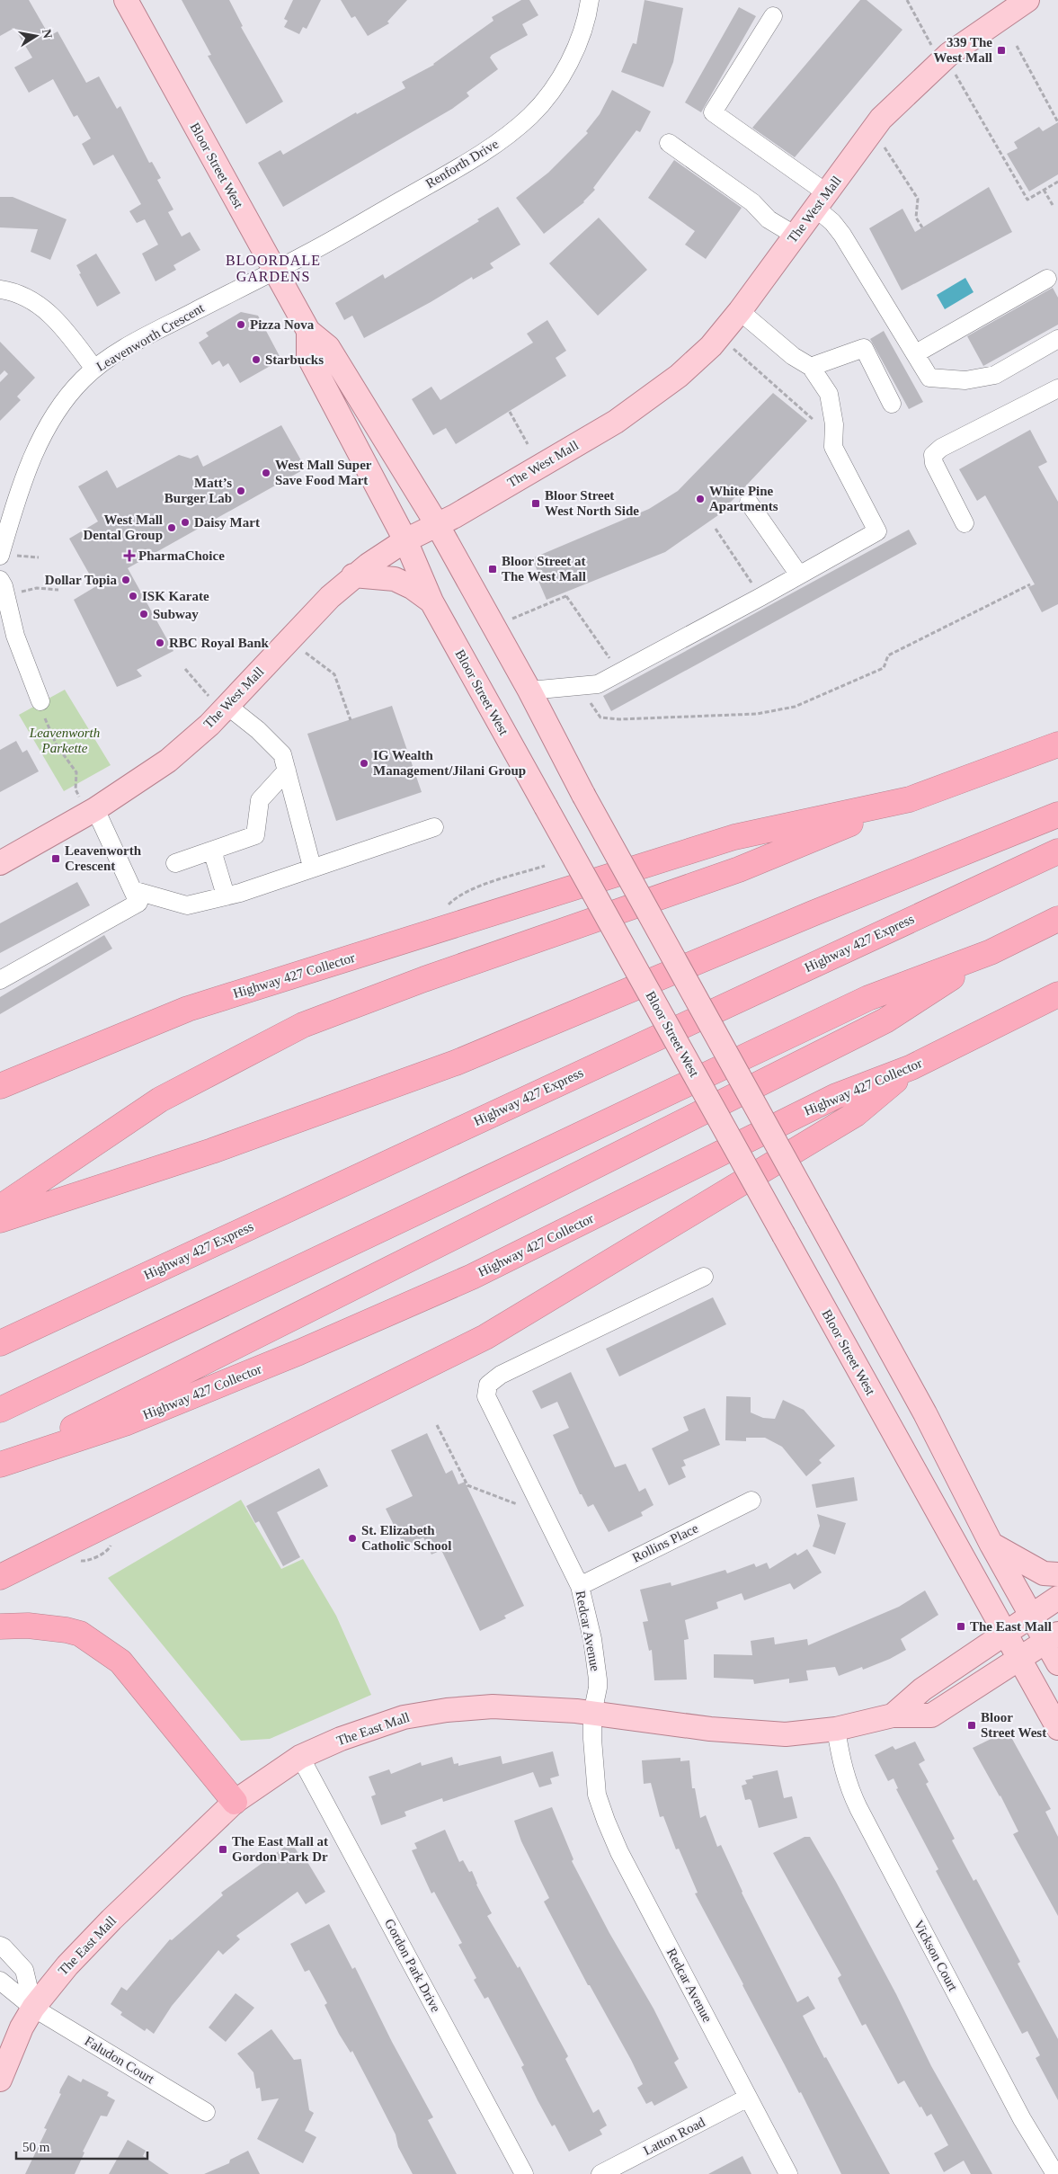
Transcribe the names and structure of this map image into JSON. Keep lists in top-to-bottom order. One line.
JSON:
{"streets":{"highway":["Highway 427 Express","Highway 427 Collector"],"main road":["Bloor Street West","The West Mall","The East Mall"],"street":["Renforth Drive","Leavenworth Crescent","Rollins Place","Redcar Avenue","Vickson Court","Gordon Park Drive","Faludon Court","Latton Road"]},"crossings":[["Renforth Drive","Bloor Street West"],["Renforth Drive","Leavenworth Crescent"],["Bloor Street West","The West Mall"],["Bloor Street West","Leavenworth Crescent"],["Bloor Street West","The East Mall"],["Rollins Place","Redcar Avenue"],["Redcar Avenue","The East Mall"],["Redcar Avenue","Latton Road"],["The East Mall","Vickson Court"],["The East Mall","Gordon Park Drive"],["The East Mall","Faludon Court"]],"districts":["BLOORDALE GARDENS"],"parks":["Leavenworth Parkette"],"places":{"transit":["339 The West Mall","Bloor Street West North Side","Bloor Street at The West Mall","Leavenworth Crescent","The East Mall","Bloor Street West","The East Mall at Gordon Park Dr"],"other":["Pizza Nova","Starbucks","West Mall Super Save Food Mart","Matt’s Burger Lab","White Pine Apartments","Daisy Mart","West Mall Dental Group","Dollar Topia","ISK Karate","Subway","RBC Royal Bank","IG Wealth Management/Jilani Group","St. Elizabeth Catholic School"],"health":["PharmaChoice"]},"scale_bar":"50 m","north":"right"}
